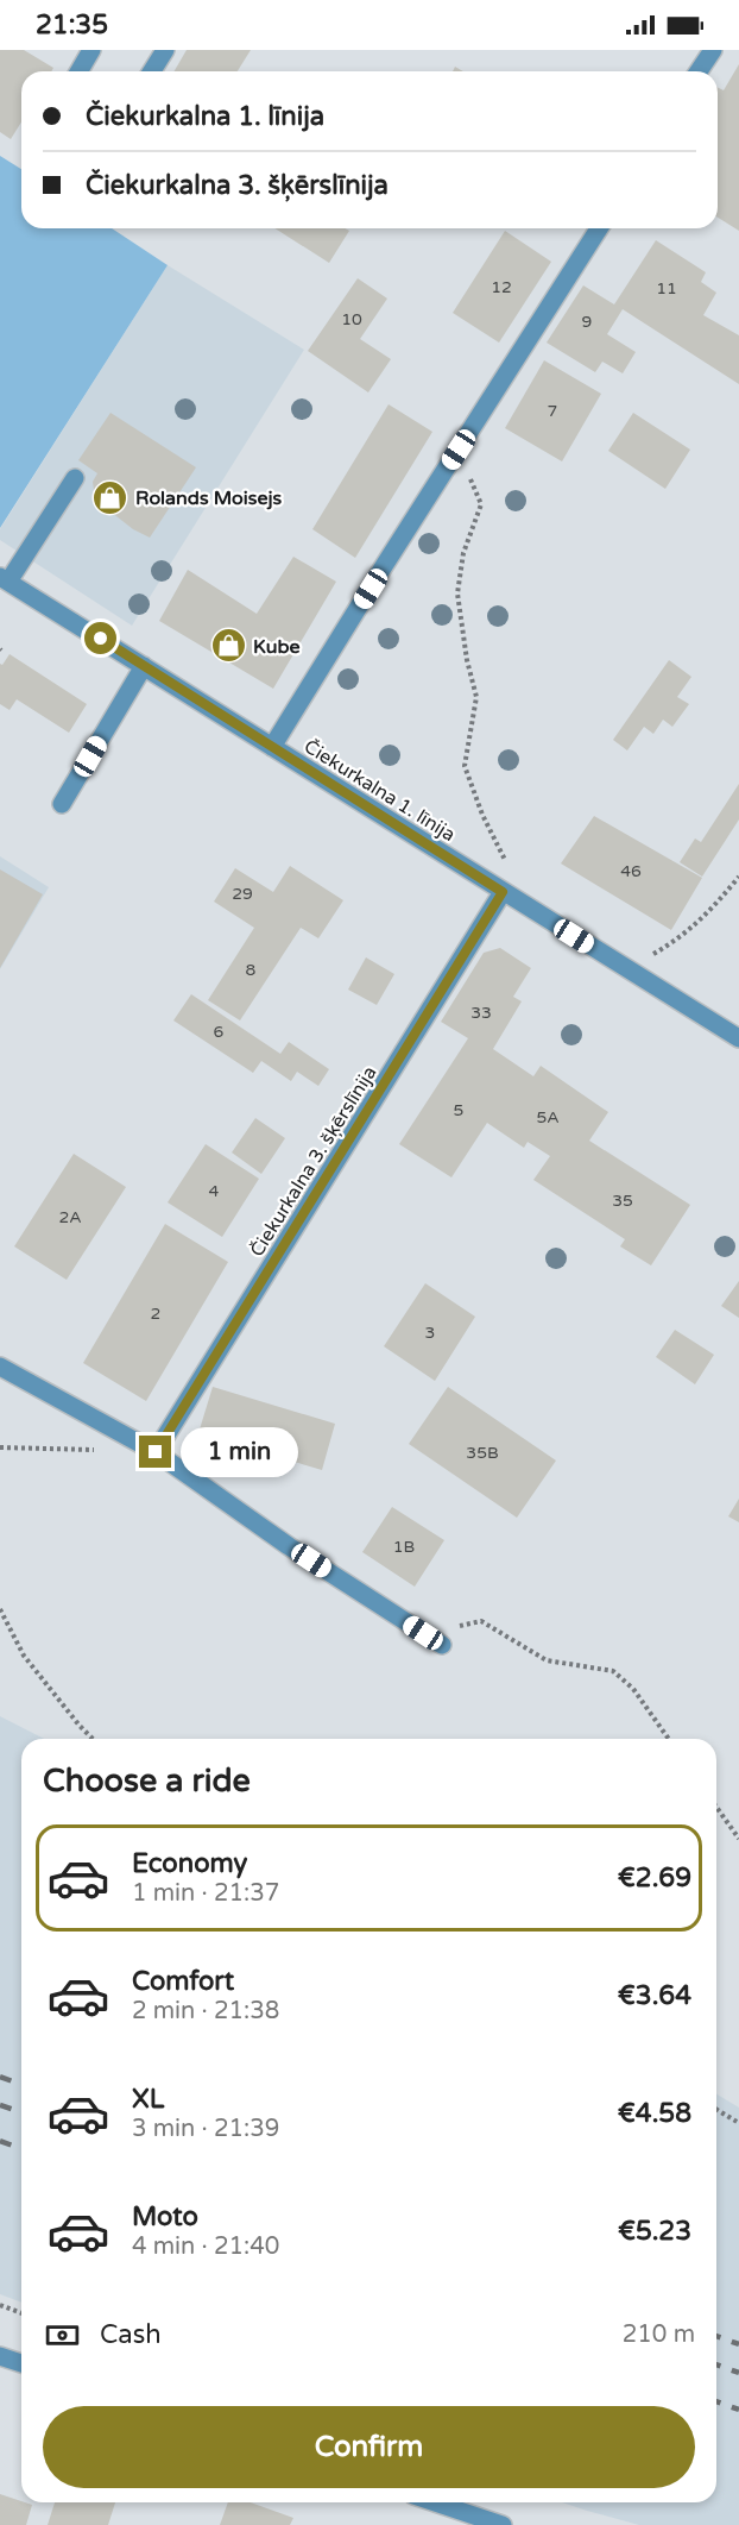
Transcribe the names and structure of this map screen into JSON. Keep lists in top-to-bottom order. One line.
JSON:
{"streets":{"street":["Čiekurkalna 1. līnija","Čiekurkalna 3. šķērslīnija"]},"crossings":[["Čiekurkalna 1. līnija","Čiekurkalna 3. šķērslīnija"]],"places":{"shop":["Rolands Moisejs","Kube"]},"house_numbers":["12","11","10","9","7","46","29","8","33","6","5","5A","4","35","2A","2","3","35B","1B"],"page":{"status":"21:35","banner":["Čiekurkalna 1. līnija","Čiekurkalna 3. šķērslīnija"],"bubble":"1 min","heading":"Choose a ride","list":[{"name":"Economy","note":"1 min · 21:37","value":"€2.69"},{"name":"Comfort","note":"2 min · 21:38","value":"€3.64"},{"name":"XL","note":"3 min · 21:39","value":"€4.58"},{"name":"Moto","note":"4 min · 21:40","value":"€5.23"}],"pay":["Cash","210 m"],"buttons":"Confirm"}}
